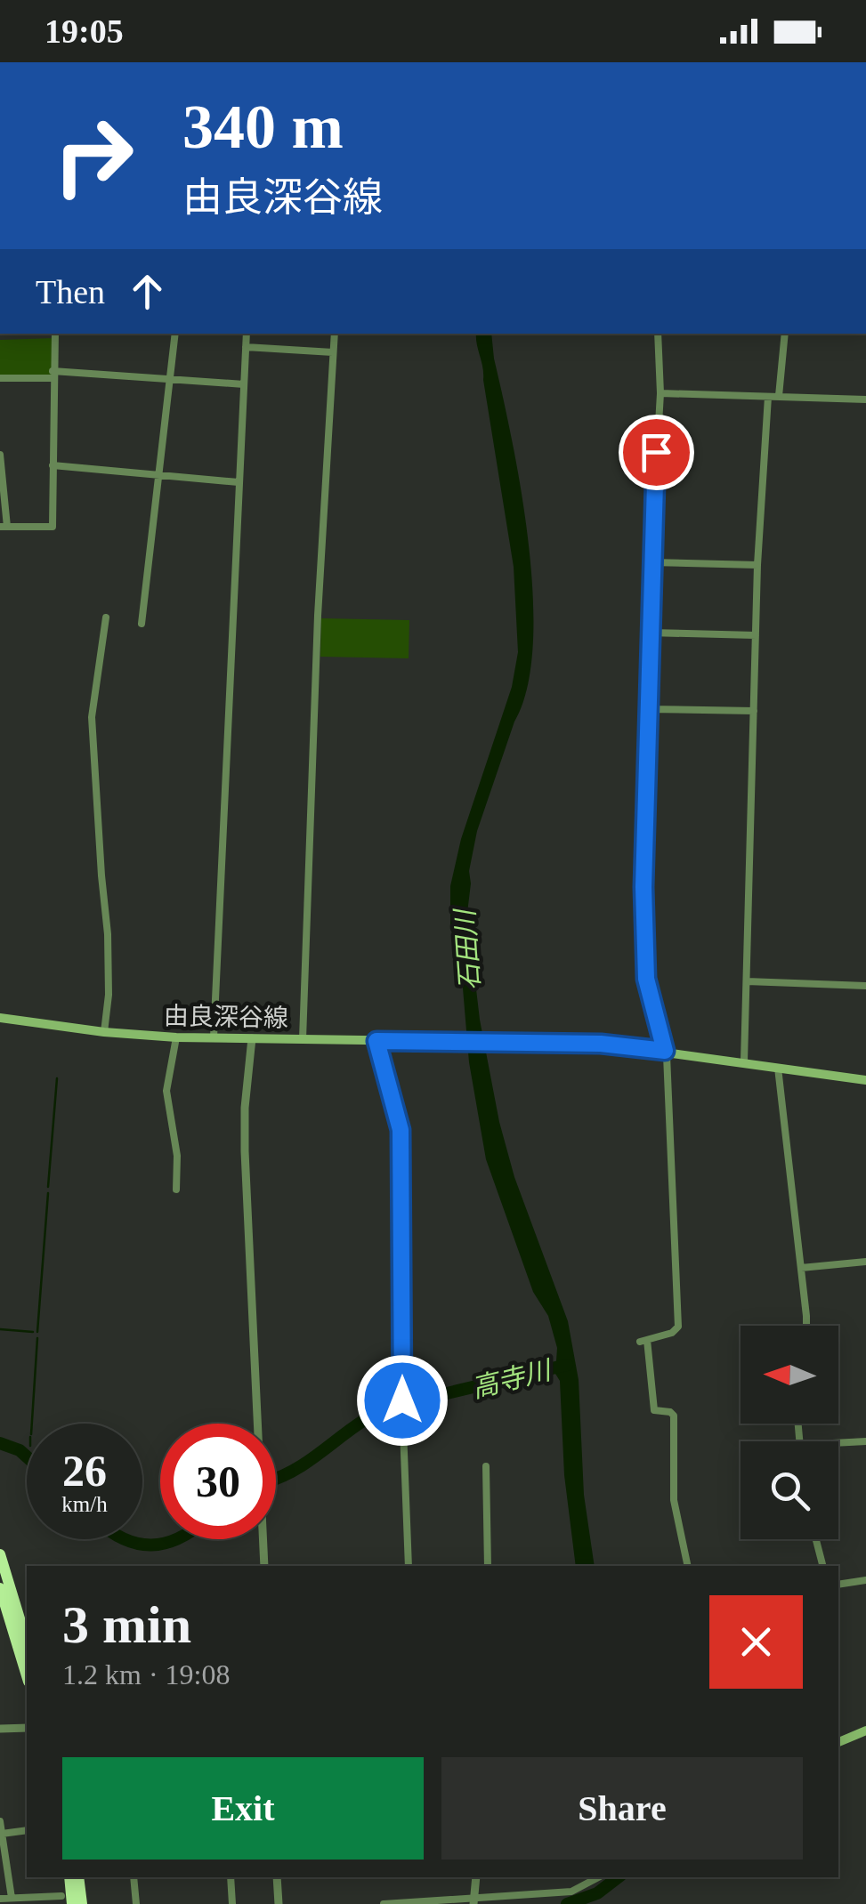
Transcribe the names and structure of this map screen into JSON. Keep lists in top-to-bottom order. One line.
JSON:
{"streets":{"main road":["由良深谷線"]},"water":["石田川","高寺川"],"north":"left","page":{"status":"19:05","turn":["340 m","由良深谷線"],"then":"Then","speed":"26 km/h","limit":"30","heading":["3 min","1.2 km · 19:08"],"buttons":["Exit","Share"]}}
